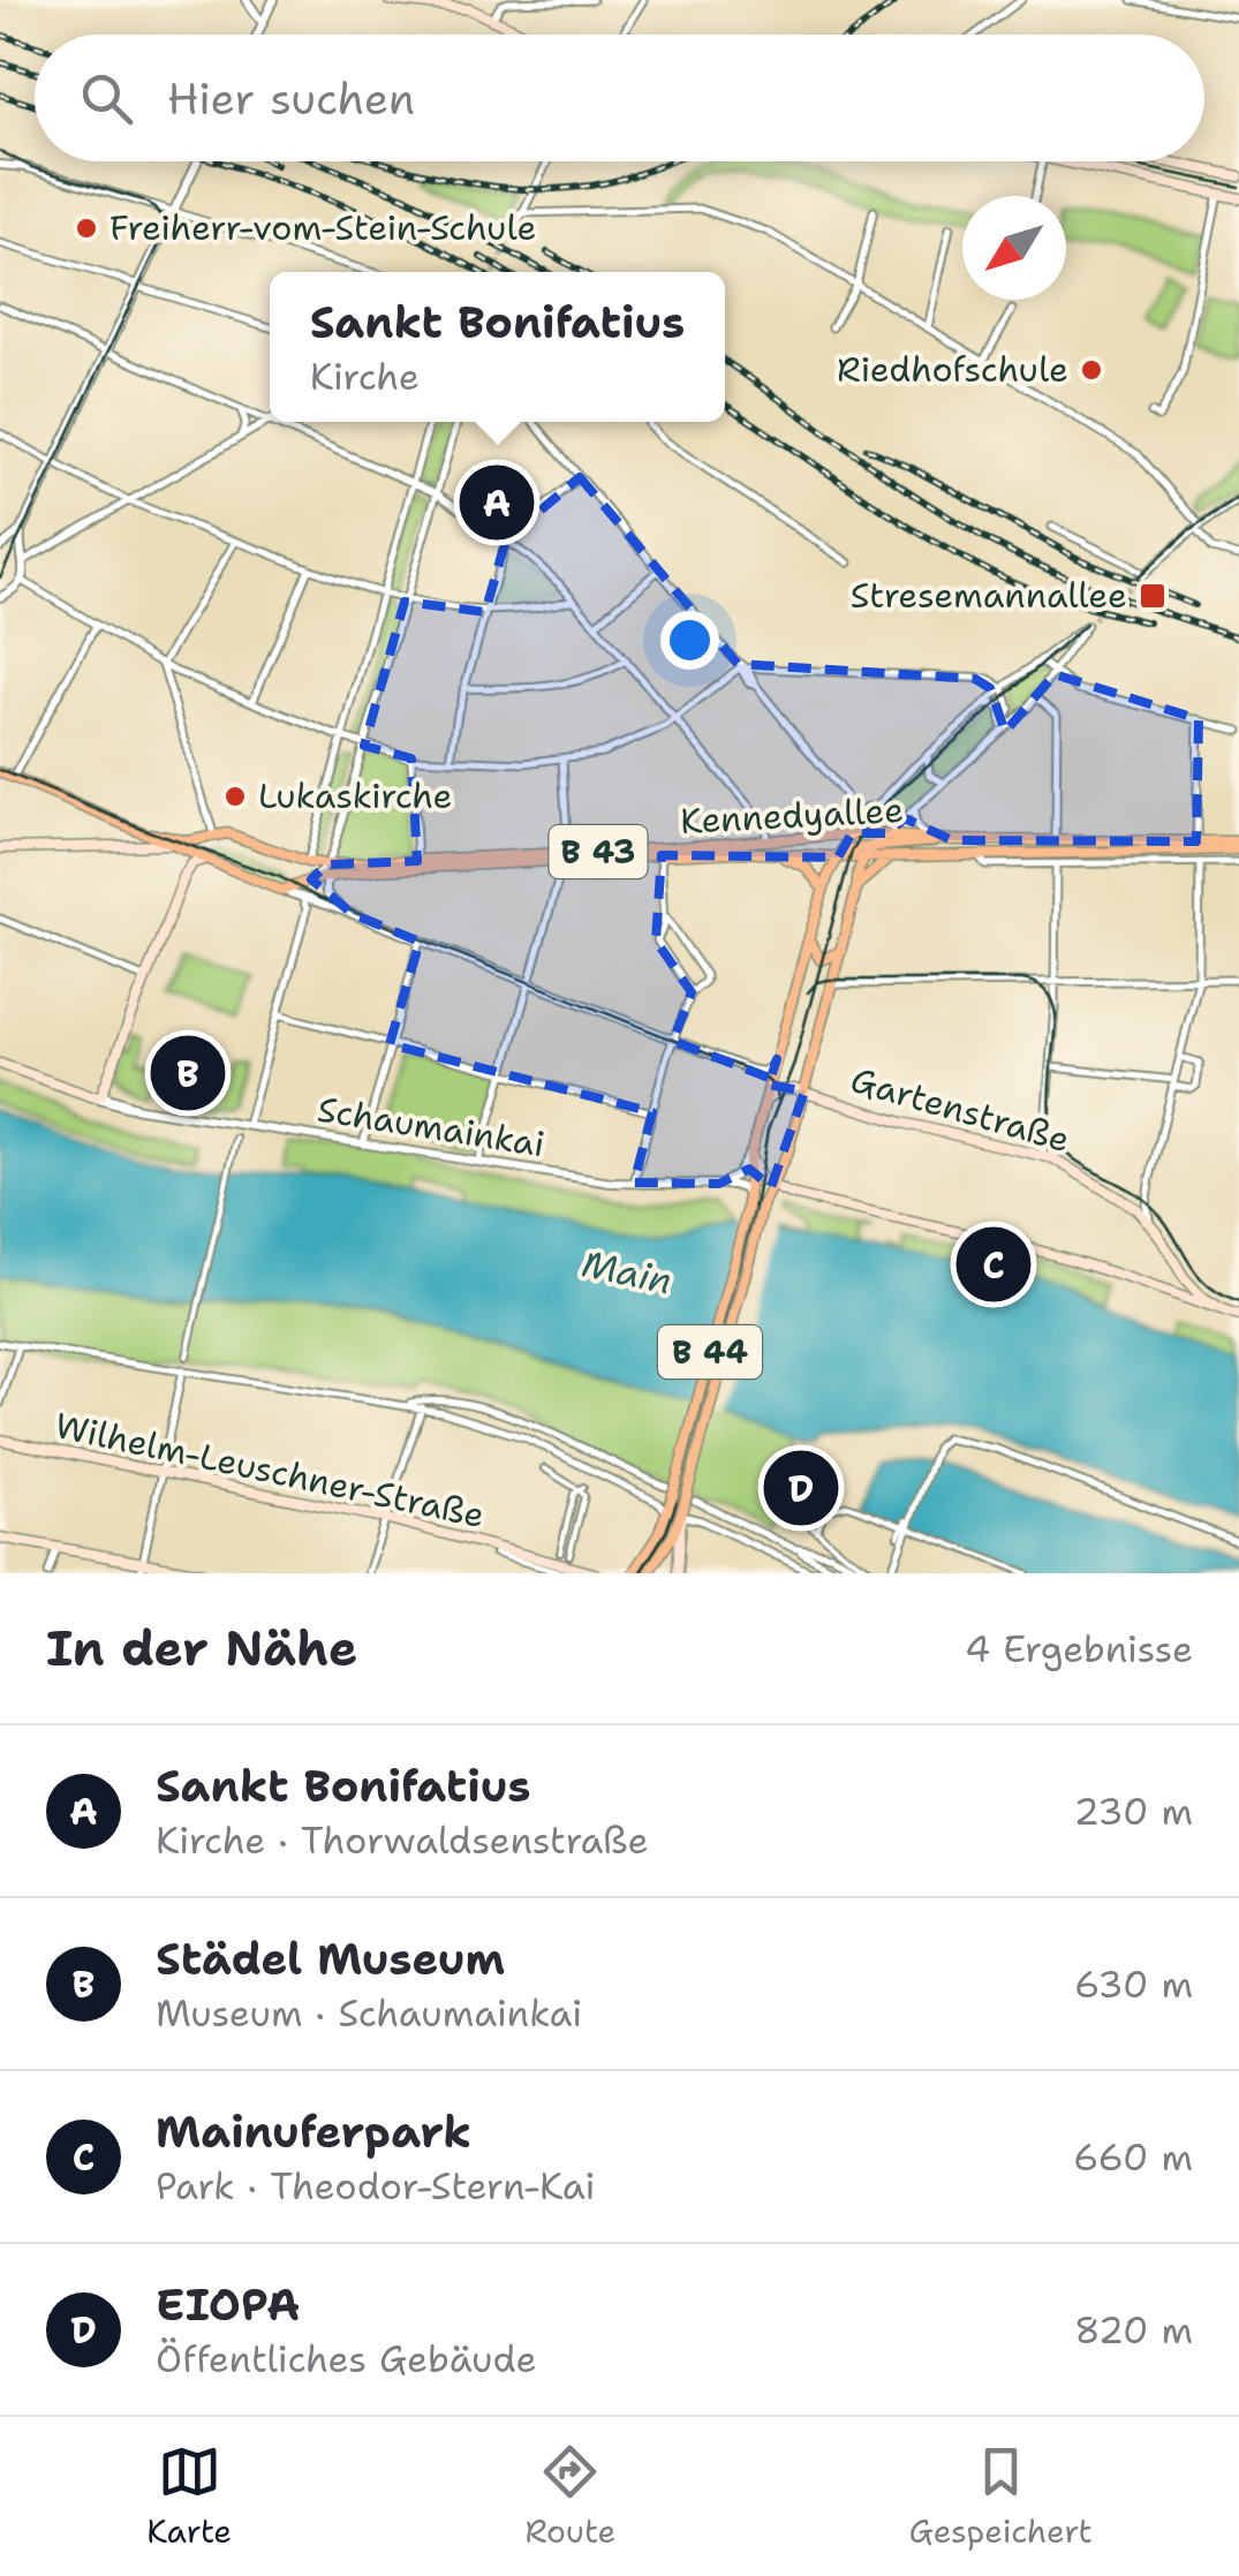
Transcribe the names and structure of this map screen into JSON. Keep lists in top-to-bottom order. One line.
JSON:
{"streets":{"main road":["Kennedyallee","B 43","Gartenstraße","Schaumainkai","B 44","Wilhelm-Leuschner-Straße"]},"crossings":[["Kennedyallee","B 43"],["Kennedyallee","B 44"],["B 43","B 44"],["Gartenstraße","B 44"],["Schaumainkai","B 44"]],"water":["Main"],"places":{"other":["Freiherr-vom-Stein-Schule","Riedhofschule","Lukaskirche"],"transit":["Stresemannallee"]},"north":"bottom left","page":{"search":"Hier suchen","popup":["Sankt Bonifatius","Kirche"],"pins":["A","B","C","D"],"heading":["In der Nähe","4 Ergebnisse"],"list":[{"mark":"A","name":"Sankt Bonifatius","note":"Kirche · Thorwaldsenstraße","value":"230 m"},{"mark":"B","name":"Städel Museum","note":"Museum · Schaumainkai","value":"630 m"},{"mark":"C","name":"Mainuferpark","note":"Park · Theodor-Stern-Kai","value":"660 m"},{"mark":"D","name":"EIOPA","note":"Öffentliches Gebäude","value":"820 m"}],"nav":["Karte","Route","Gespeichert"]}}
